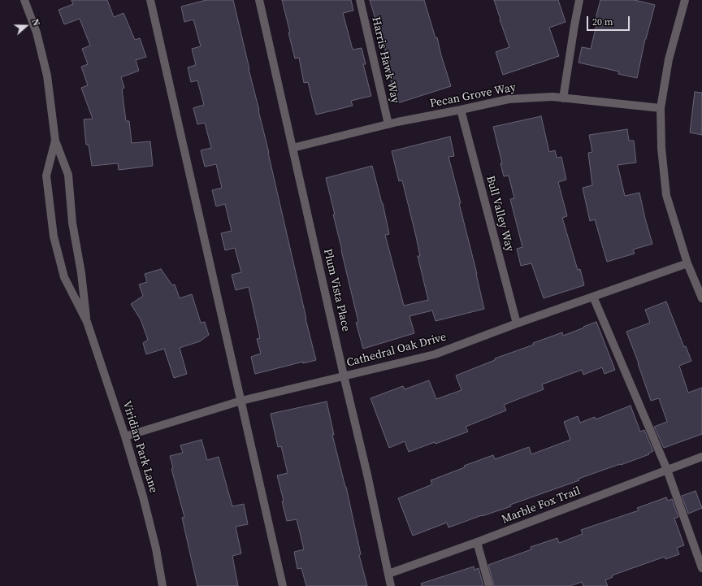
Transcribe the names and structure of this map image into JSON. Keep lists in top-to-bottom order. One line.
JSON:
{"streets":{"street":["Harris Hawk Way","Pecan Grove Way","Bull Valley Way","Plum Vista Place","Cathedral Oak Drive","Viridian Park Lane","Marble Fox Trail"]},"crossings":[["Harris Hawk Way","Pecan Grove Way"],["Pecan Grove Way","Bull Valley Way"],["Pecan Grove Way","Plum Vista Place"],["Bull Valley Way","Cathedral Oak Drive"],["Plum Vista Place","Cathedral Oak Drive"],["Plum Vista Place","Marble Fox Trail"],["Cathedral Oak Drive","Viridian Park Lane"]],"scale_bar":"20 m","north":"right"}
